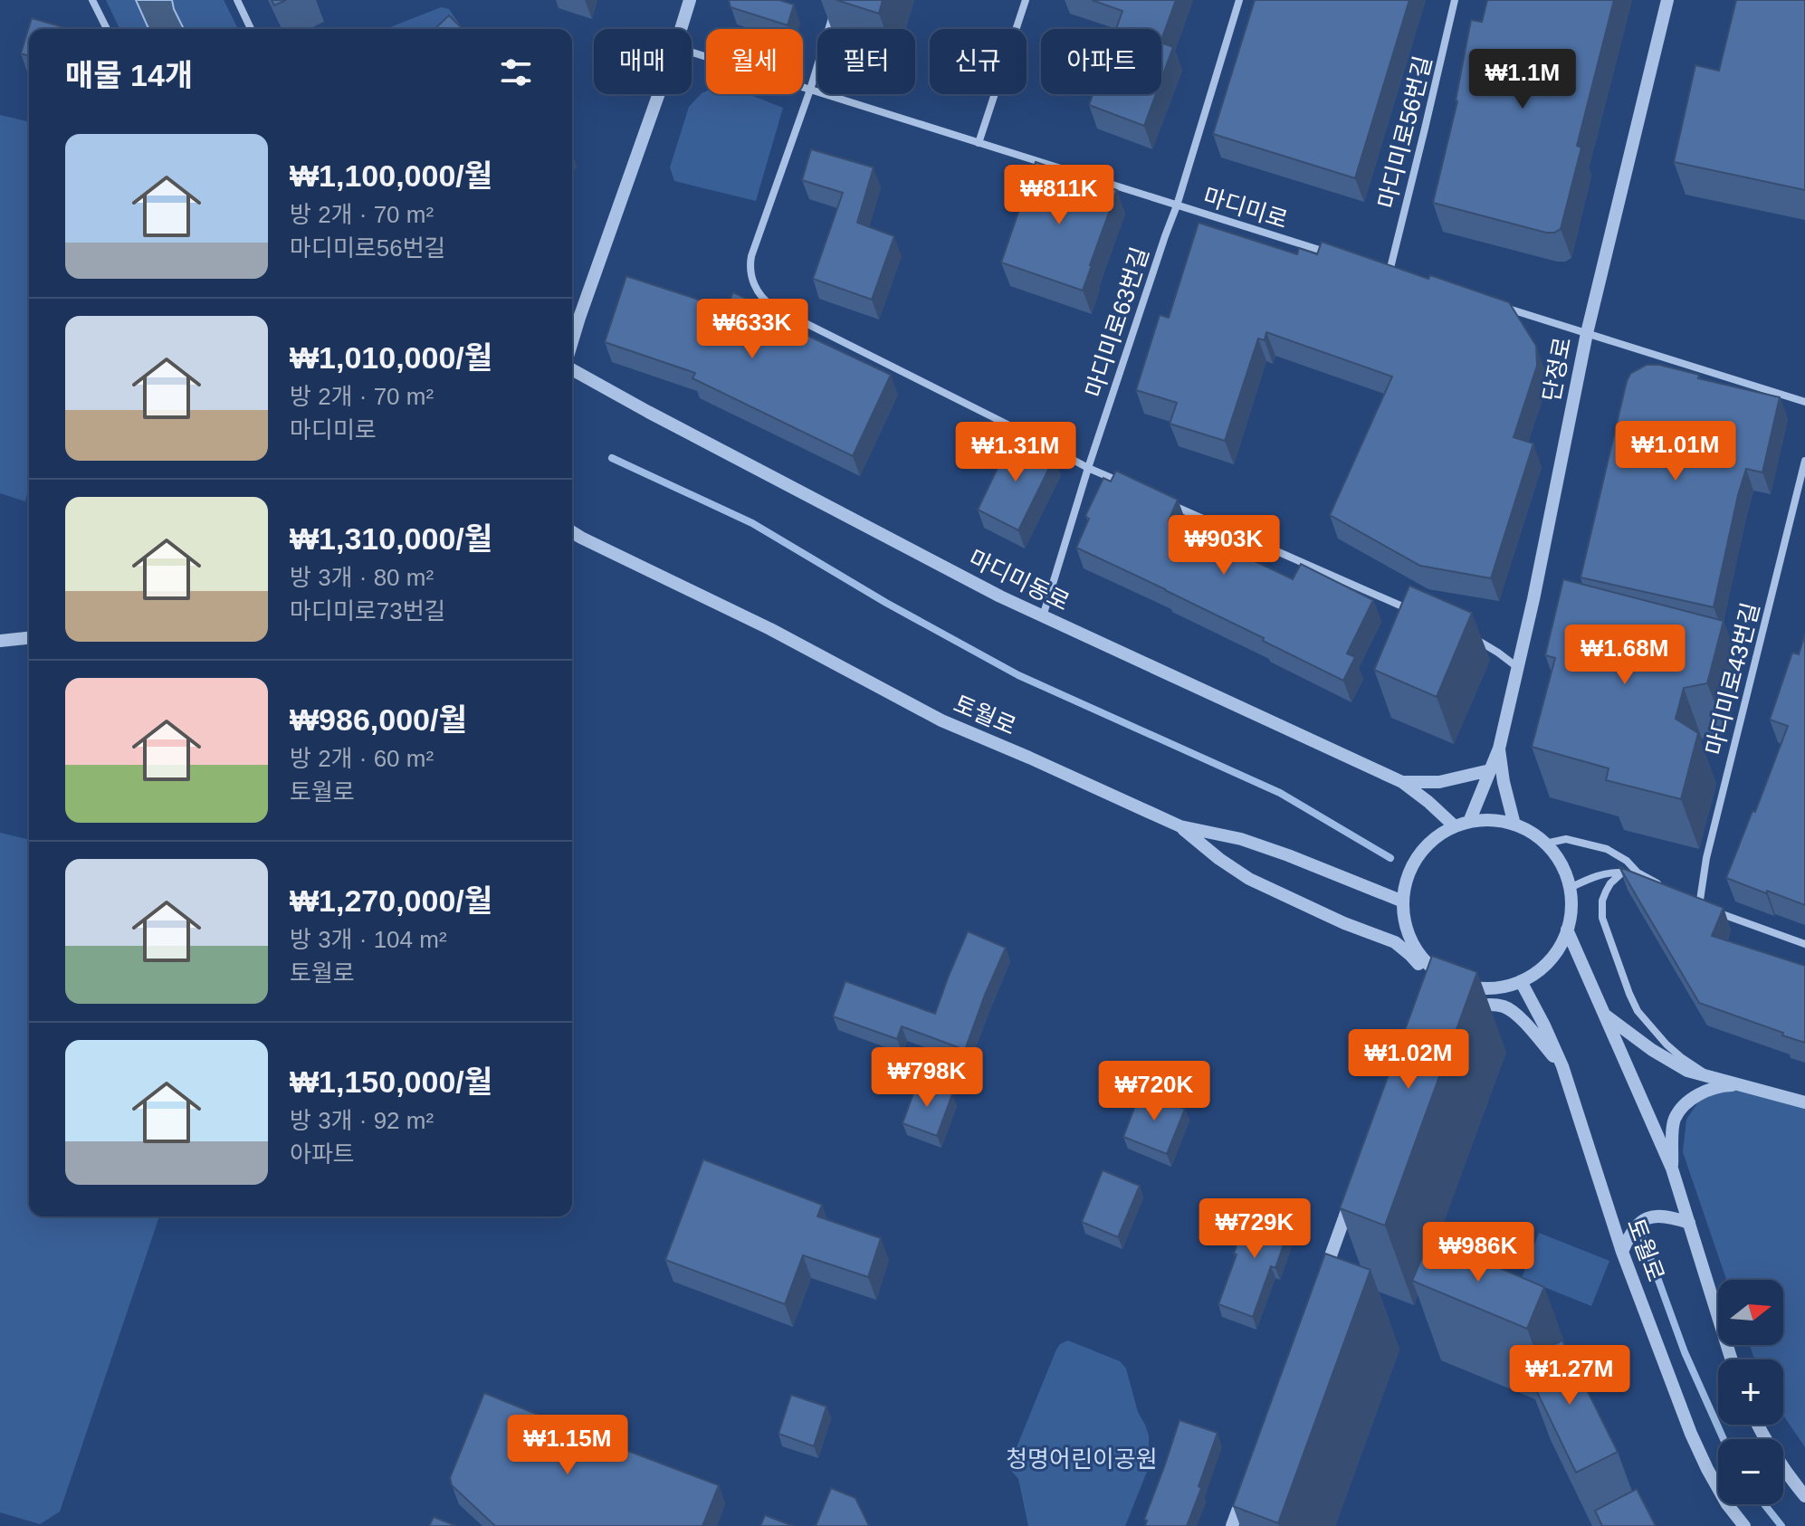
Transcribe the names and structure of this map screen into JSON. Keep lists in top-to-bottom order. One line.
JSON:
{"streets":{"street":["마디미로56번길","마디미로","마디미로63번길","단정로","마디미동로","마디미로43번길","토월로"]},"crossings":[["마디미로","마디미로63번길"],["마디미로63번길","마디미동로"],["단정로","마디미동로"],["단정로","토월로"],["마디미동로","토월로"]],"parks":["청명어린이공원"],"north":"right","page":{"chip":["매매","월세","필터","신규","아파트"],"heading":"매물 14개","price":["₩1.1M","₩811K","₩633K","₩1.01M","₩1.31M","₩903K","₩1.68M","₩1.02M","₩798K","₩720K","₩729K","₩986K","₩1.27M","₩1.15M"],"list":[{"name":"₩1,100,000/월","note":"방 2개 · 70 m² · 마디미로56번길"},{"name":"₩1,010,000/월","note":"방 2개 · 70 m² · 마디미로"},{"name":"₩1,310,000/월","note":"방 3개 · 80 m² · 마디미로73번길"},{"name":"₩986,000/월","note":"방 2개 · 60 m² · 토월로"},{"name":"₩1,270,000/월","note":"방 3개 · 104 m² · 토월로"},{"name":"₩1,150,000/월","note":"방 3개 · 92 m² · 아파트"}],"map_buttons":["+","−"]}}
